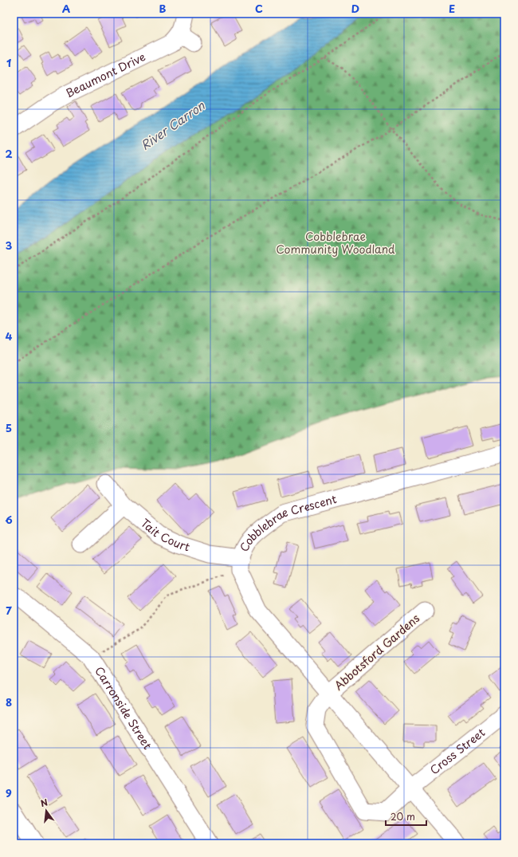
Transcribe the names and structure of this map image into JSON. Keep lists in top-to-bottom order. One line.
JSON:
{"streets":{"street":["Beaumont Drive","Cobblebrae Crescent","Tait Court","Abbotsford Gardens","Carronside Street","Cross Street"]},"crossings":[["Cobblebrae Crescent","Tait Court"],["Cobblebrae Crescent","Abbotsford Gardens"],["Cobblebrae Crescent","Cross Street"],["Abbotsford Gardens","Cross Street"]],"water":["River Carron"],"parks":["Cobblebrae Community Woodland"],"scale_bar":"20 m","north":"top","grid":{"columns":["A","B","C","D","E"],"rows":["1","2","3","4","5","6","7","8","9"]}}
